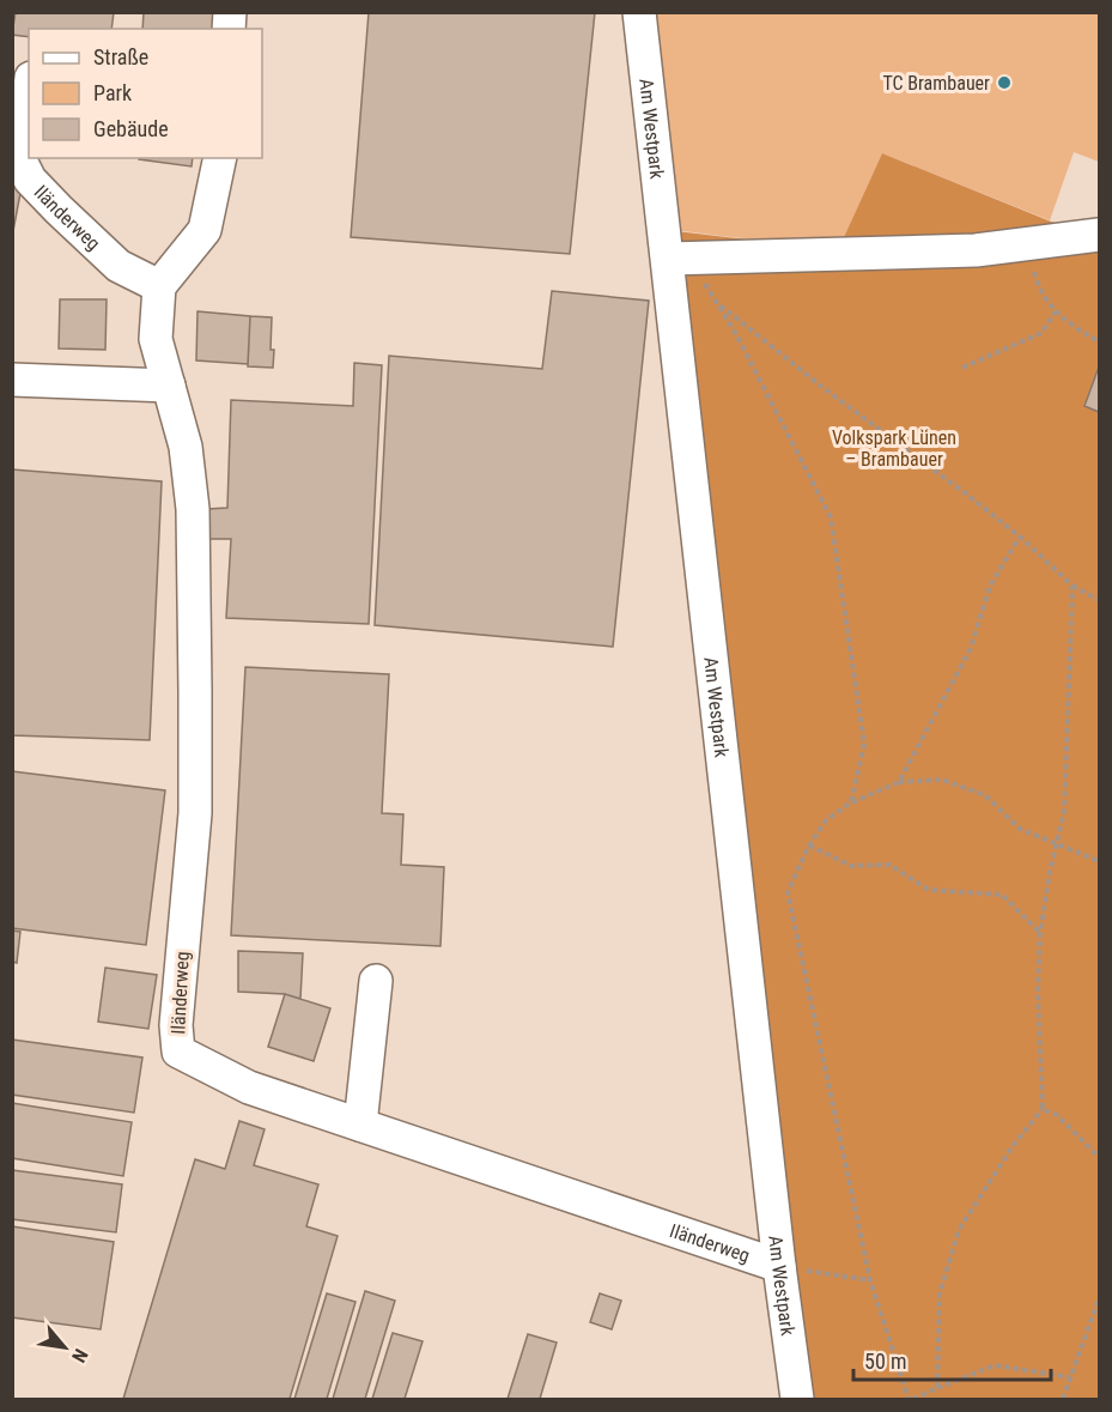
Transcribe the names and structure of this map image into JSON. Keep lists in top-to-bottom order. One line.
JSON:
{"streets":{"street":["Am Westpark","Iländerweg"]},"crossings":[["Am Westpark","Iländerweg"]],"parks":["Volkspark Lünen – Brambauer"],"places":["TC Brambauer"],"legend":["Straße","Park","Gebäude"],"scale_bar":"50 m","north":"bottom right"}
